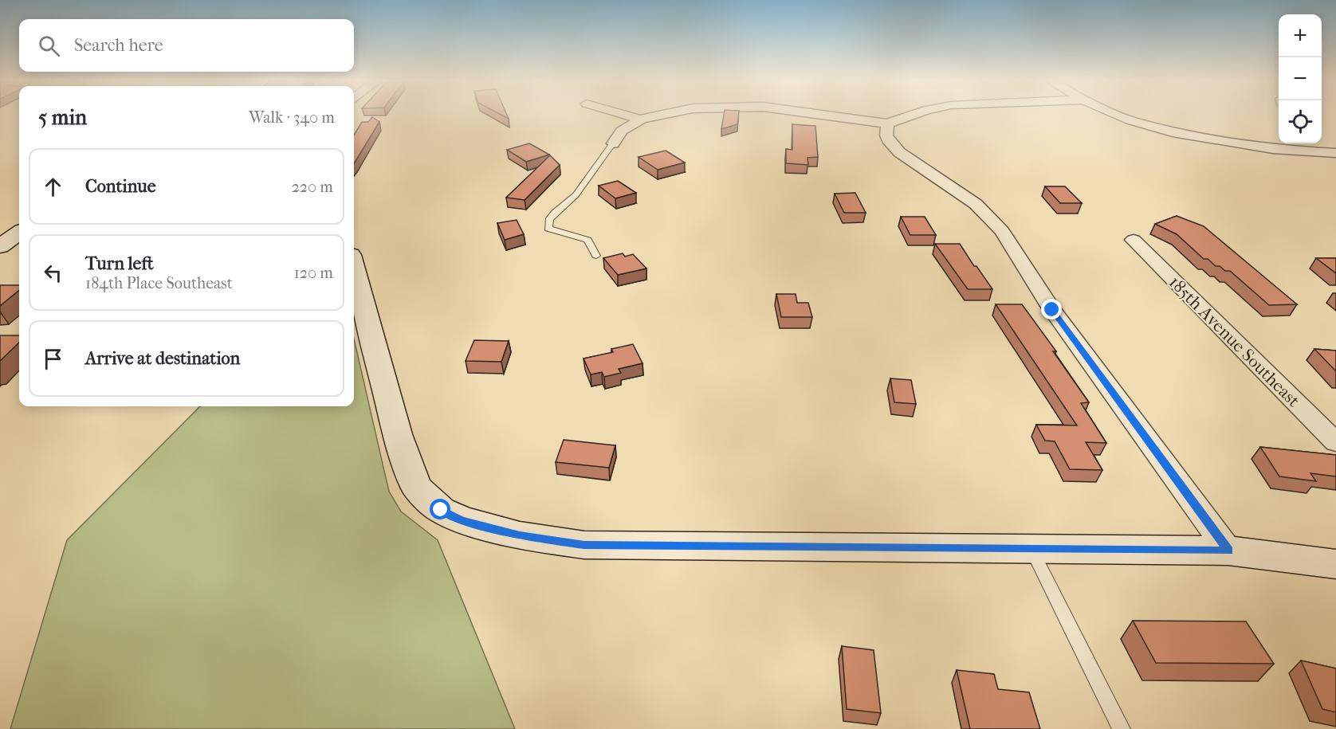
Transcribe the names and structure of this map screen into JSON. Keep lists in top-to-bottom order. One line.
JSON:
{"streets":{"street":["185th Avenue Southeast"]},"page":{"map_buttons":["+","−"],"search":"Search here","heading":["5 min","Walk · 340 m"],"list":[["Continue","220 m"],["Turn left","184th Place Southeast","120 m"],"Arrive at destination"]}}
